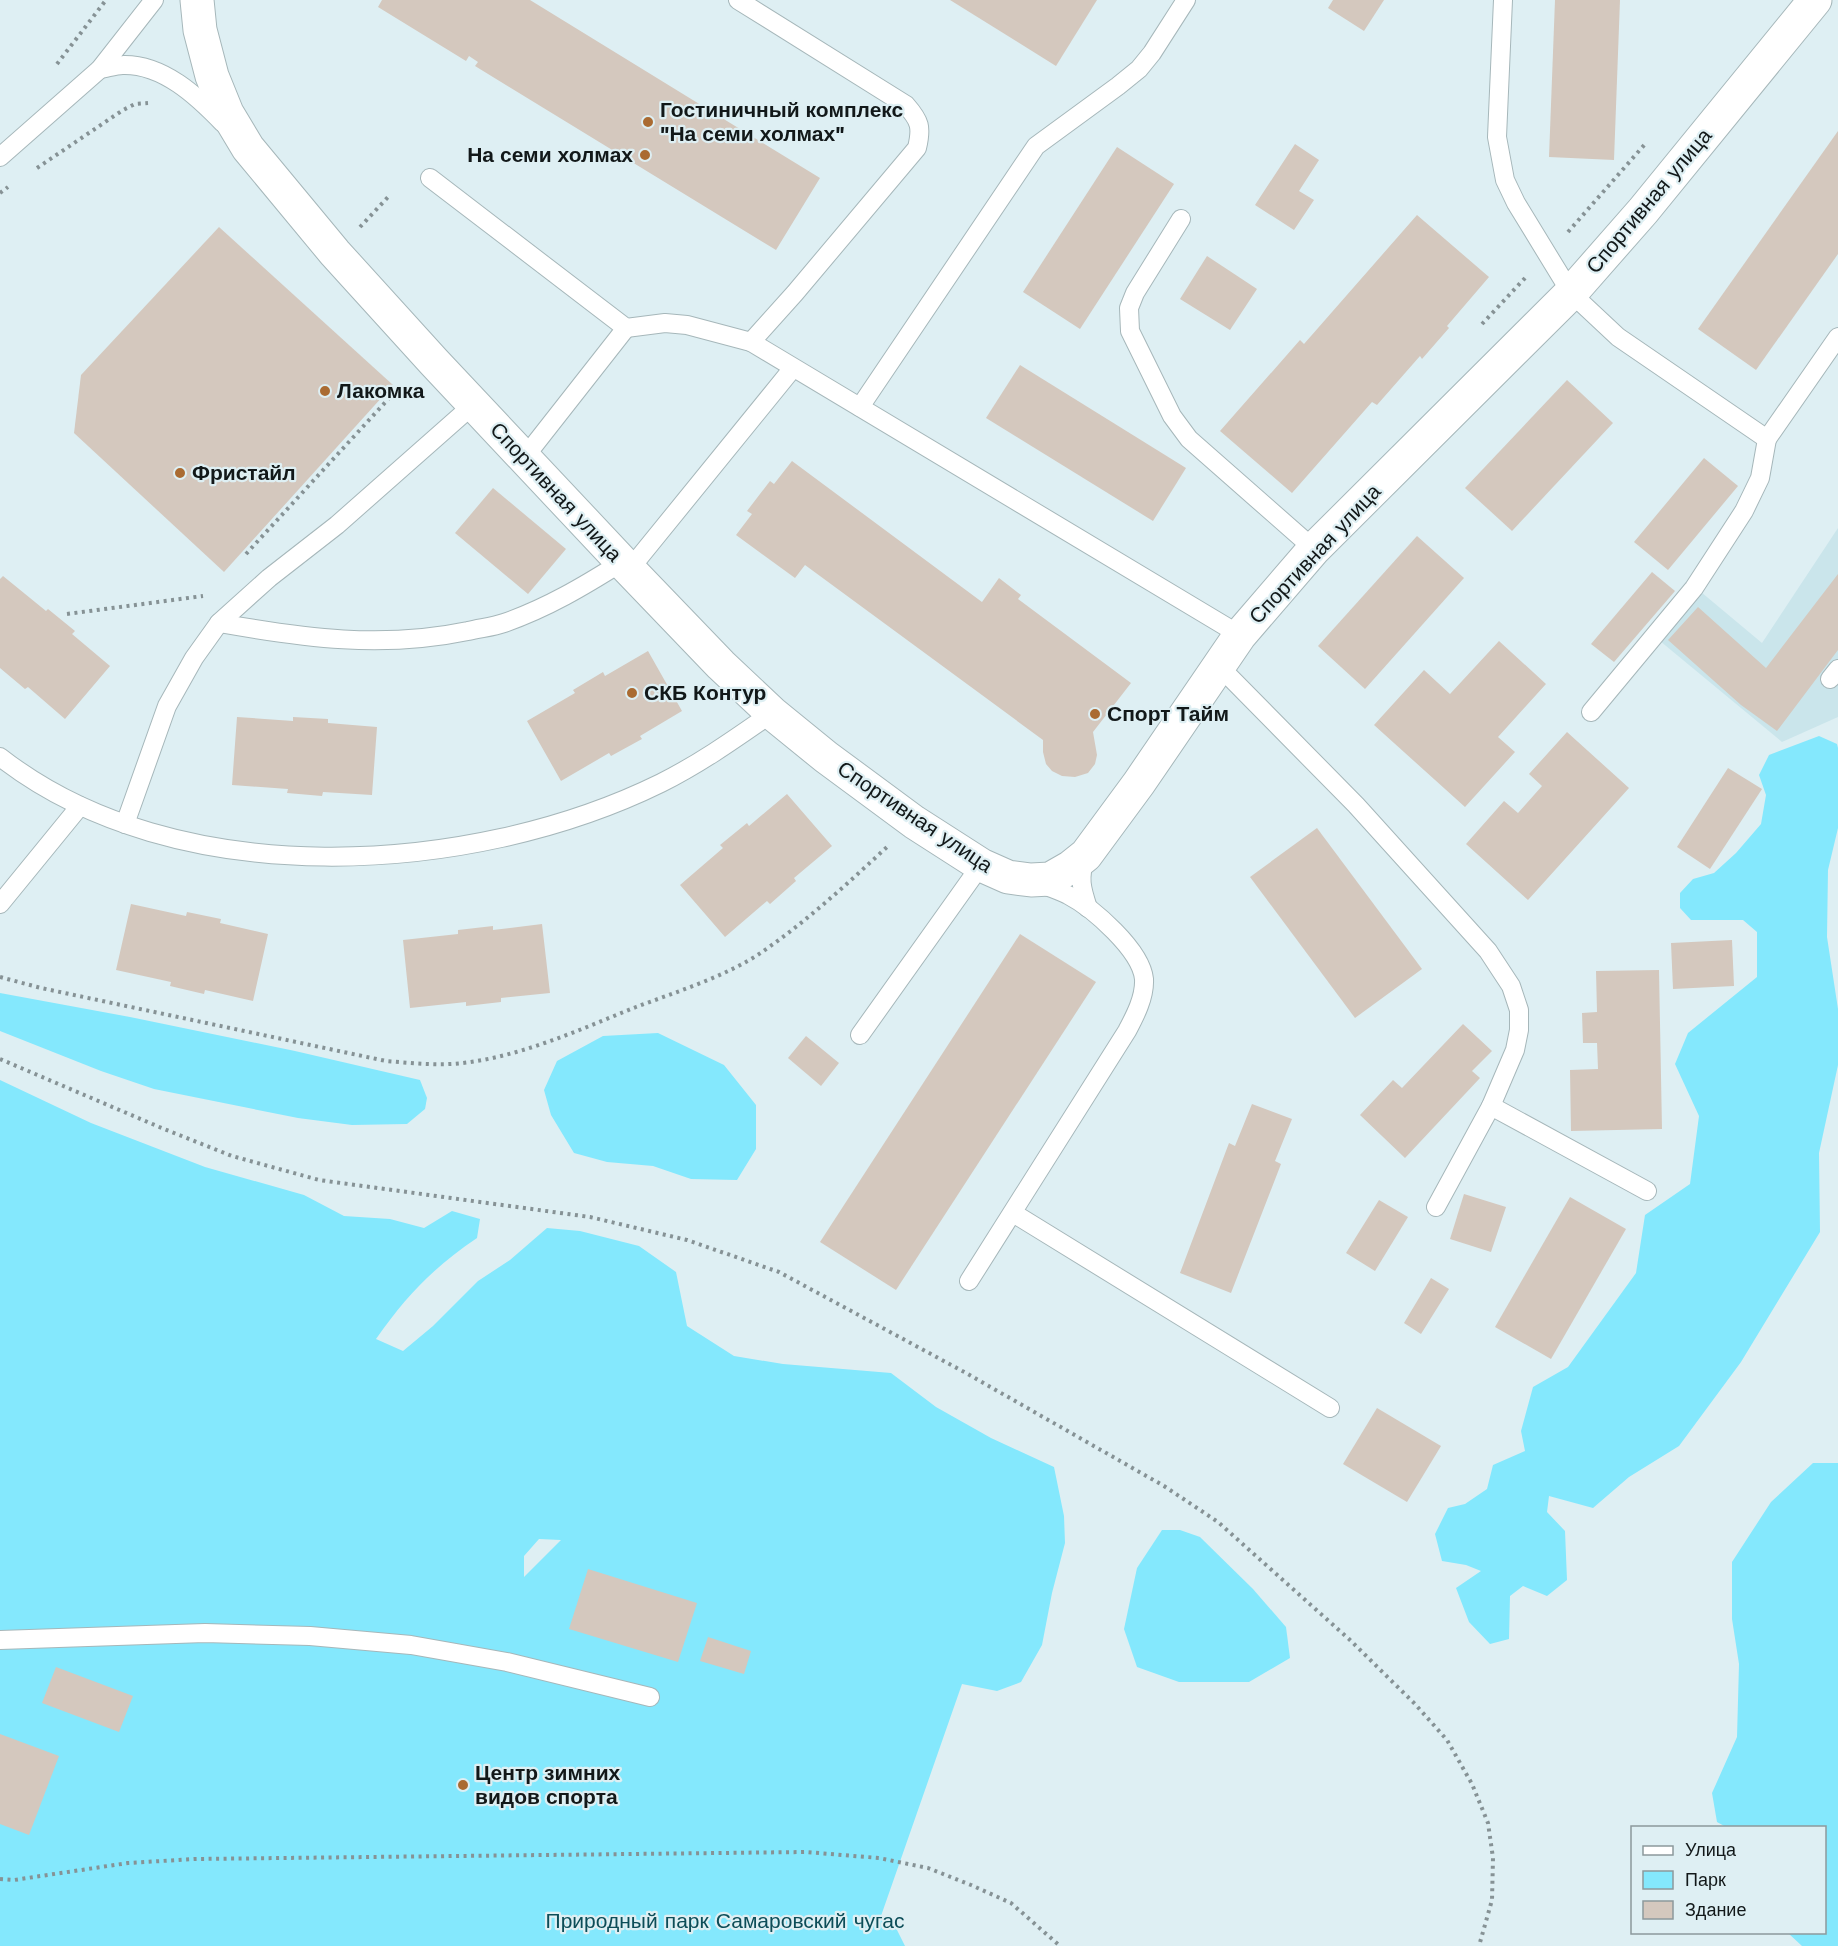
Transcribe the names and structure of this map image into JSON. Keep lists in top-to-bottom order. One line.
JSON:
{"streets":{"street":["Спортивная улица"]},"parks":["Природный парк Самаровский чугас"],"places":["Гостиничный комплекс \"На семи холмах\"","На семи холмах","Лакомка","Фристайл","СКБ Контур","Спорт Тайм","Центр зимних видов спорта"],"legend":["Улица","Парк","Здание"]}
